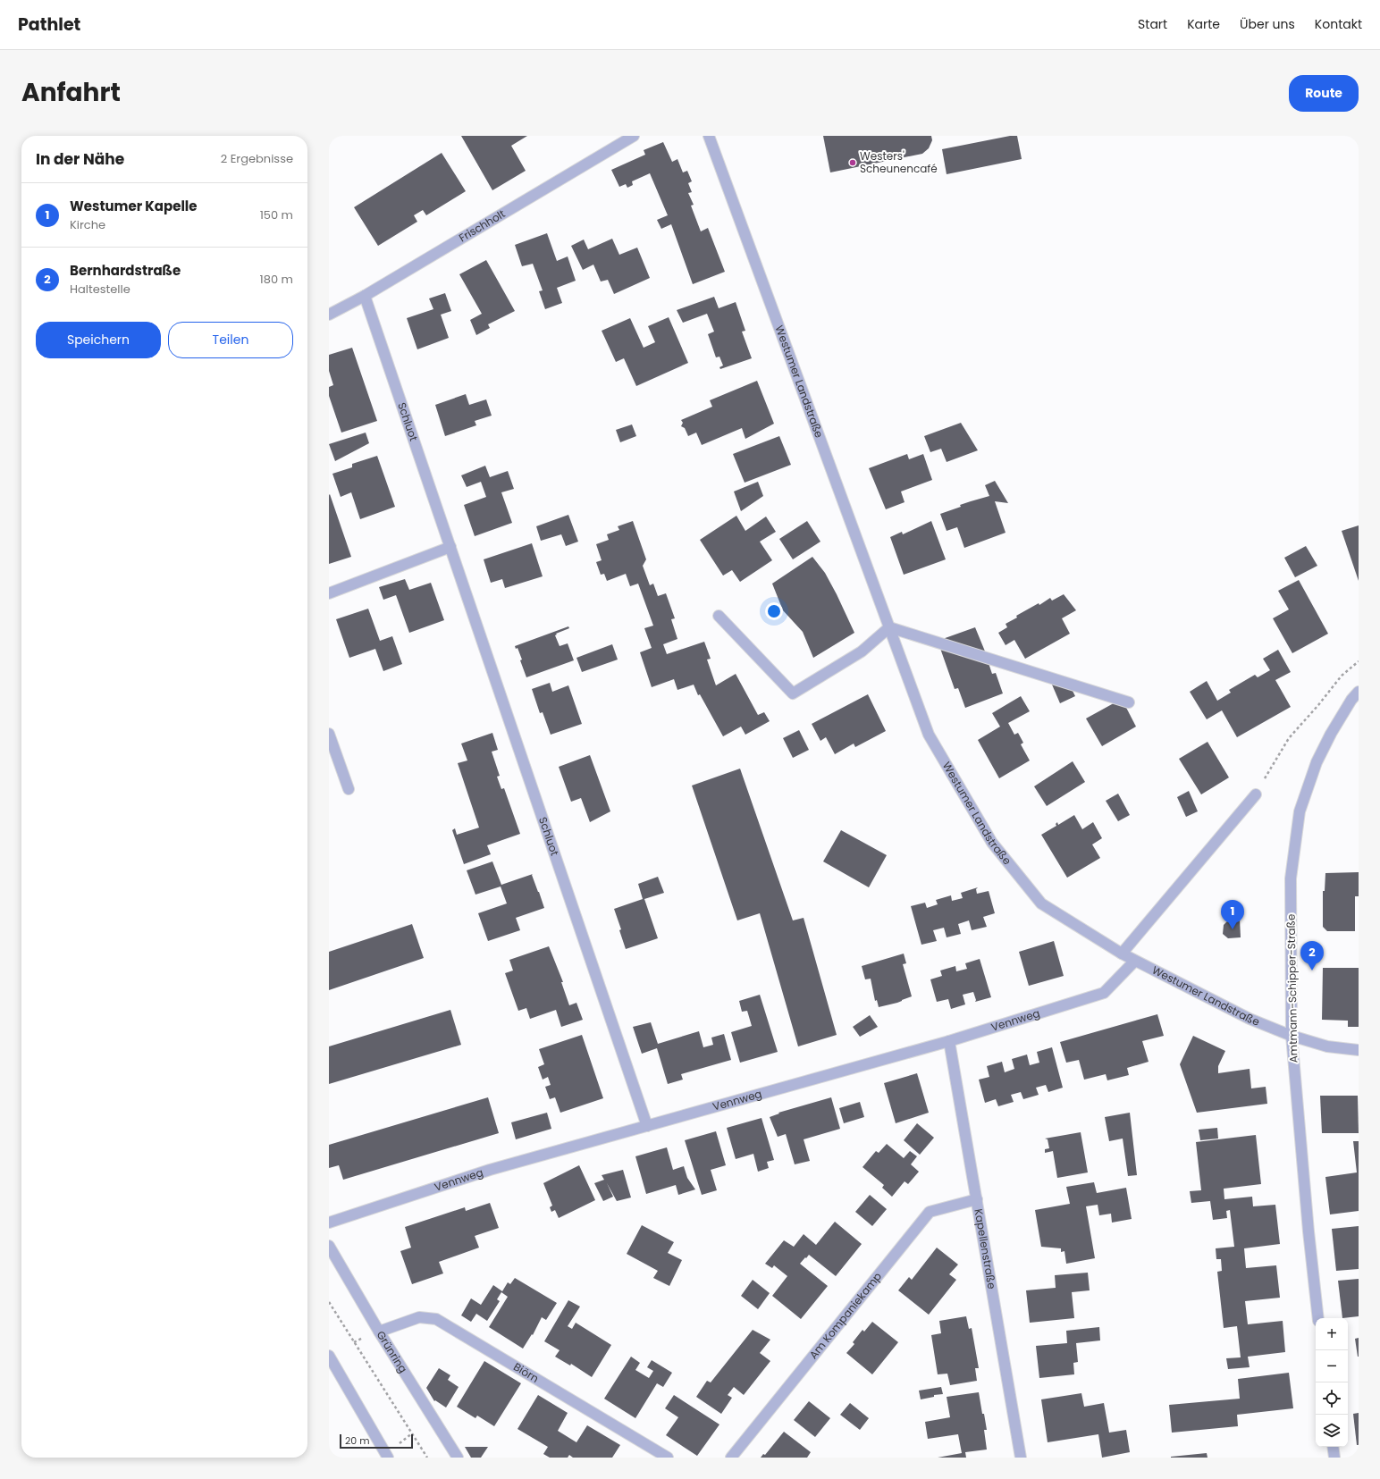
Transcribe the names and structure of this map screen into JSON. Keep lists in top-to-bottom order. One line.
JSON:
{"streets":{"street":["Frischholt","Westumer Landstraße","Schluot","Amtmann-Schipper-Straße","Vennweg","Kapellenstraße","Am Kompaniekamp","Grünring","Biörn"]},"crossings":[["Frischholt","Schluot"],["Westumer Landstraße","Amtmann-Schipper-Straße"],["Westumer Landstraße","Vennweg"],["Schluot","Vennweg"],["Vennweg","Kapellenstraße"],["Kapellenstraße","Am Kompaniekamp"],["Grünring","Biörn"]],"places":["Westers' Scheunencafé"],"scale_bar":"20 m","page":{"header":"Pathlet","nav":["Start","Karte","Über uns","Kontakt"],"title":"Anfahrt","buttons":["Route",["Speichern","Teilen"]],"heading":["In der Nähe","2 Ergebnisse"],"list":[{"mark":"1","name":"Westumer Kapelle","note":"Kirche","value":"150 m"},{"mark":"2","name":"Bernhardstraße","note":"Haltestelle","value":"180 m"}],"pins":["1","2"],"map_buttons":["+","−"],"scale":"20 m"}}
